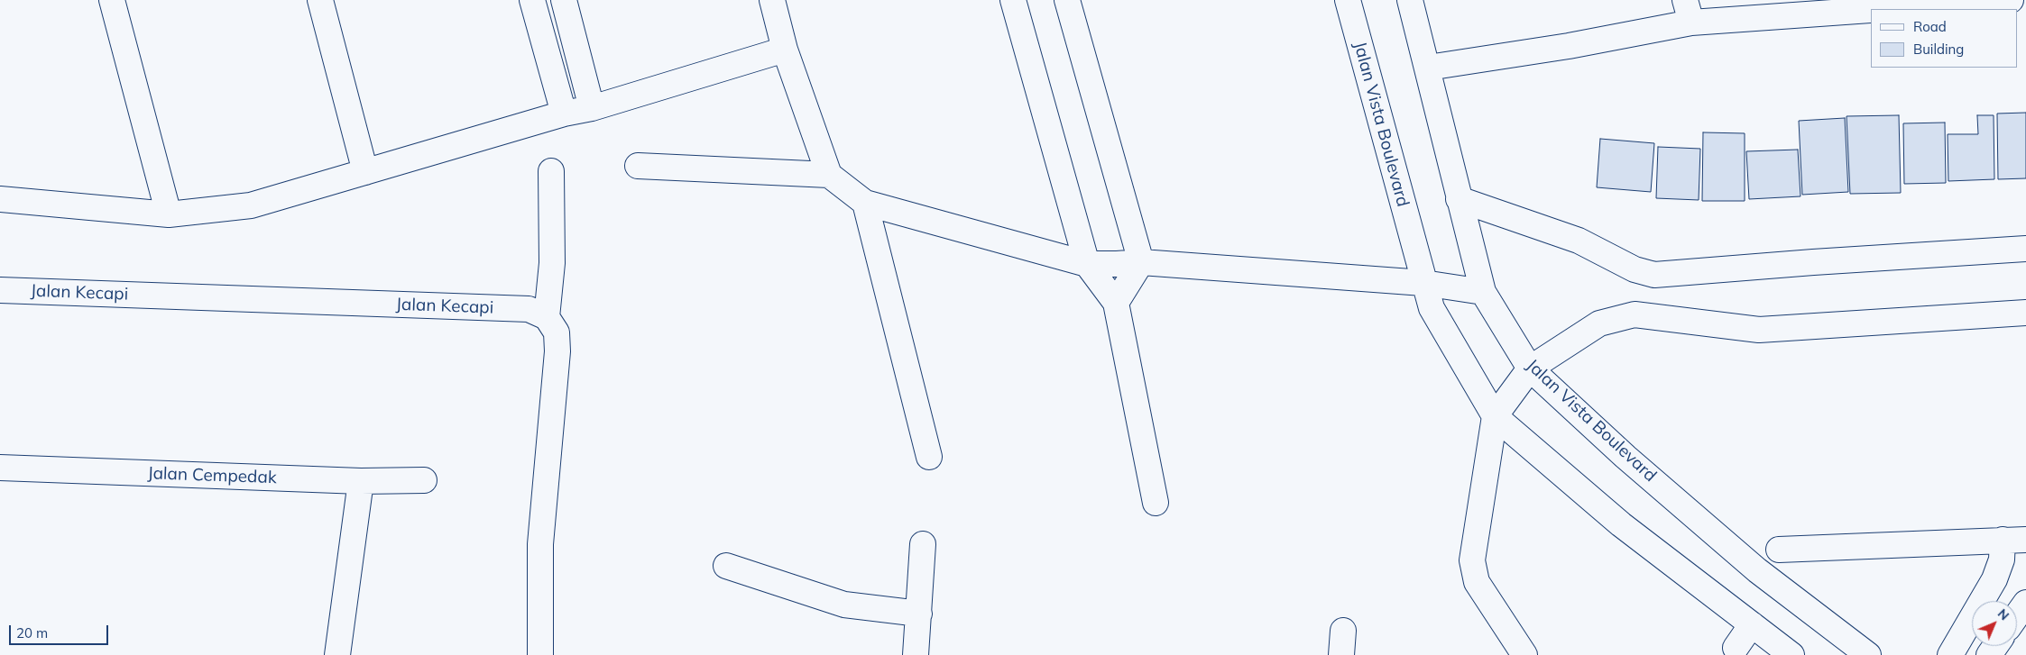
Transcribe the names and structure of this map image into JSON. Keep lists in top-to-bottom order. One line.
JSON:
{"streets":{"street":["Jalan Vista Boulevard","Jalan Kecapi","Jalan Cempedak"]},"legend":["Road","Building"],"scale_bar":"20 m","north":"top right"}
